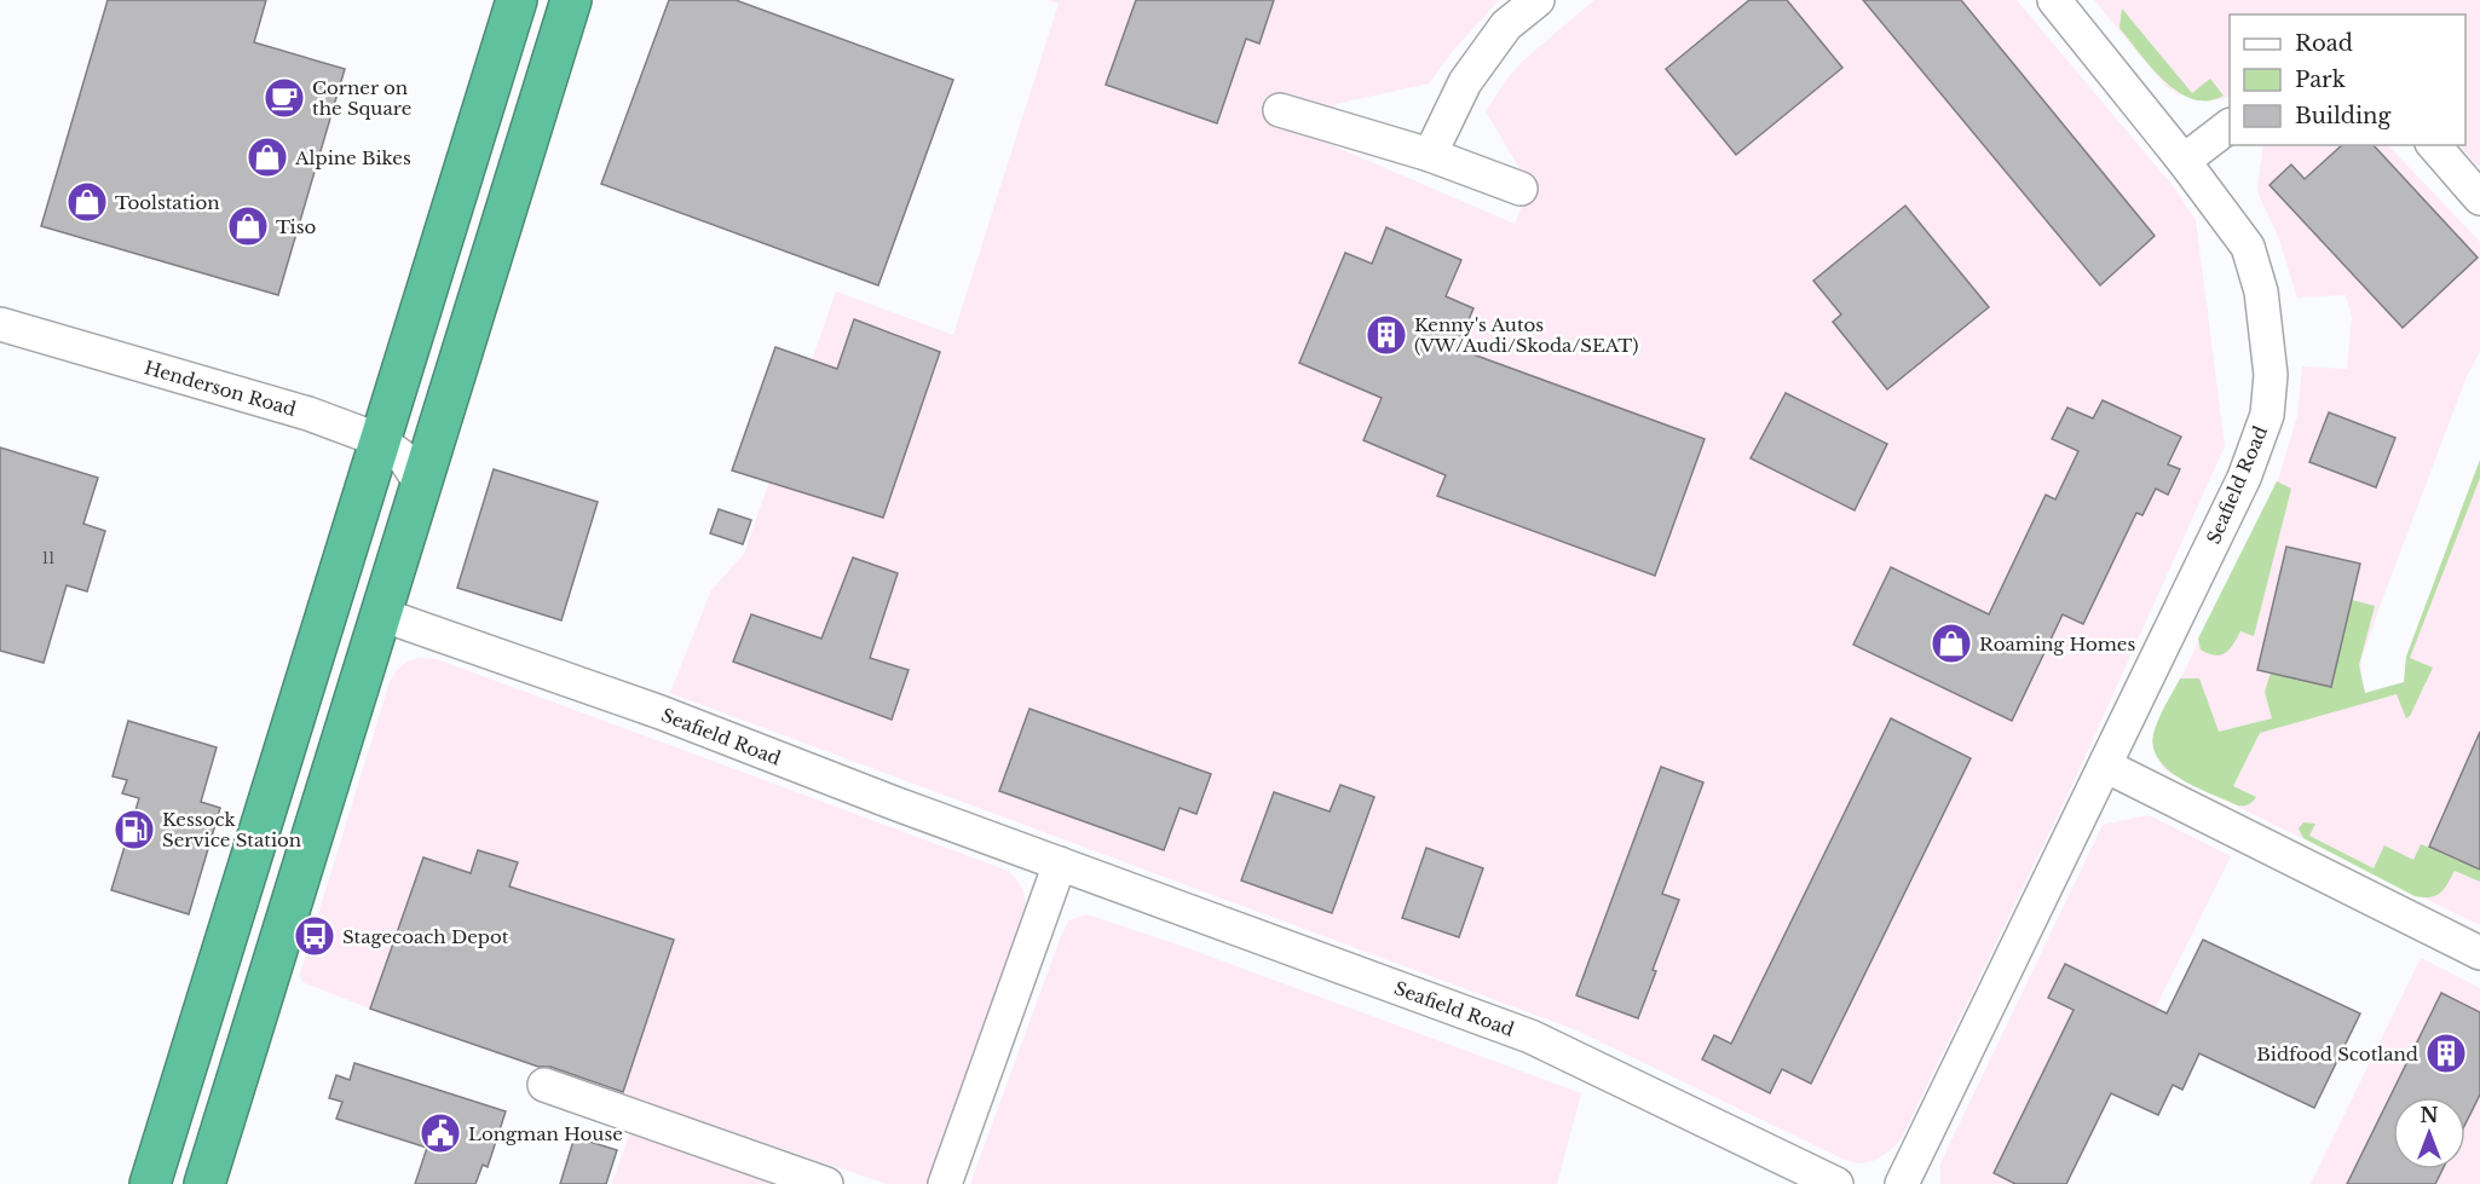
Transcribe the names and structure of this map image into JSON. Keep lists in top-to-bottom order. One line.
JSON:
{"streets":{"street":["Henderson Road","Seafield Road"]},"places":{"cafe":["Corner on the Square"],"shop":["Alpine Bikes","Toolstation","Tiso","Roaming Homes"],"building":["Kenny's Autos (VW/Audi/Skoda/SEAT)","Bidfood Scotland"],"fuel station":["Kessock Service Station"],"bus stop":["Stagecoach Depot"],"public building":["Longman House"]},"house_numbers":["11"],"legend":["Road","Park","Building"],"north":"top"}
